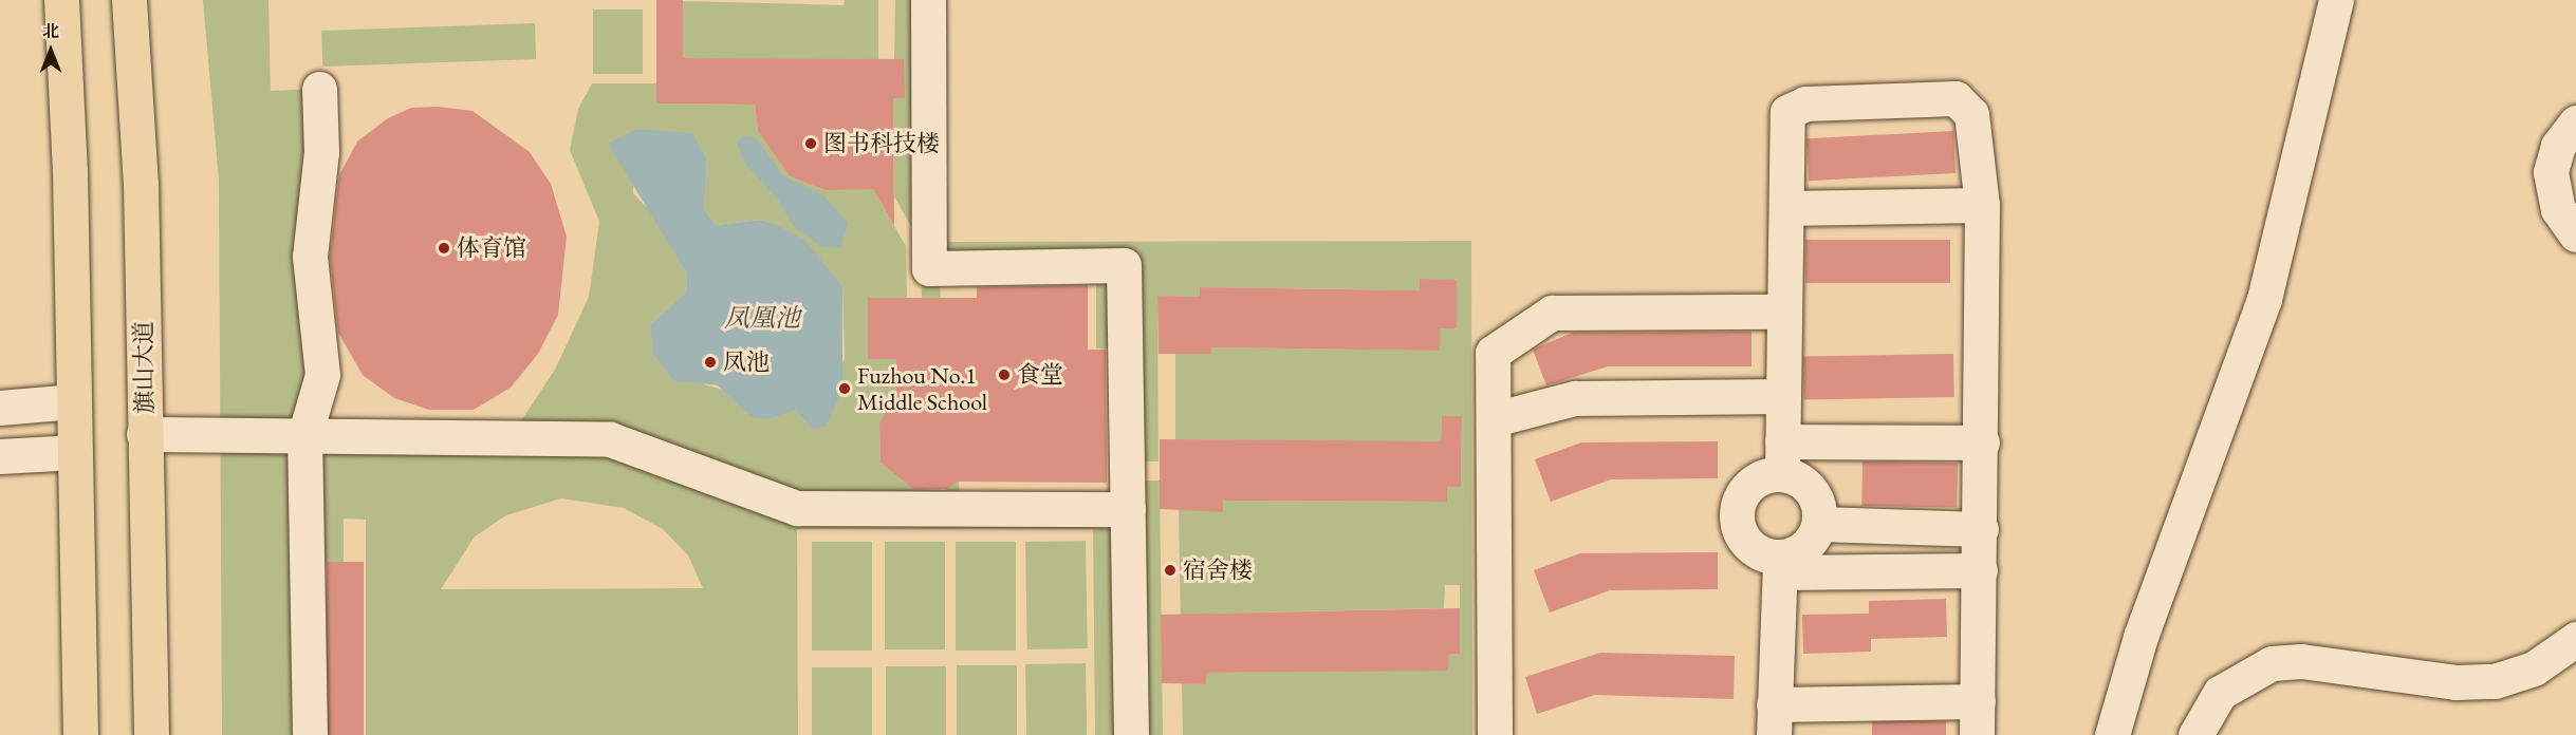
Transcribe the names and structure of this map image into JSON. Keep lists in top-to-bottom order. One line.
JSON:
{"streets":{"highway":["旗山大道"]},"water":["凤凰池"],"places":["图书科技楼","体育馆","凤池","食堂","Fuzhou No.1 Middle School","宿舍楼"],"north":"top"}
